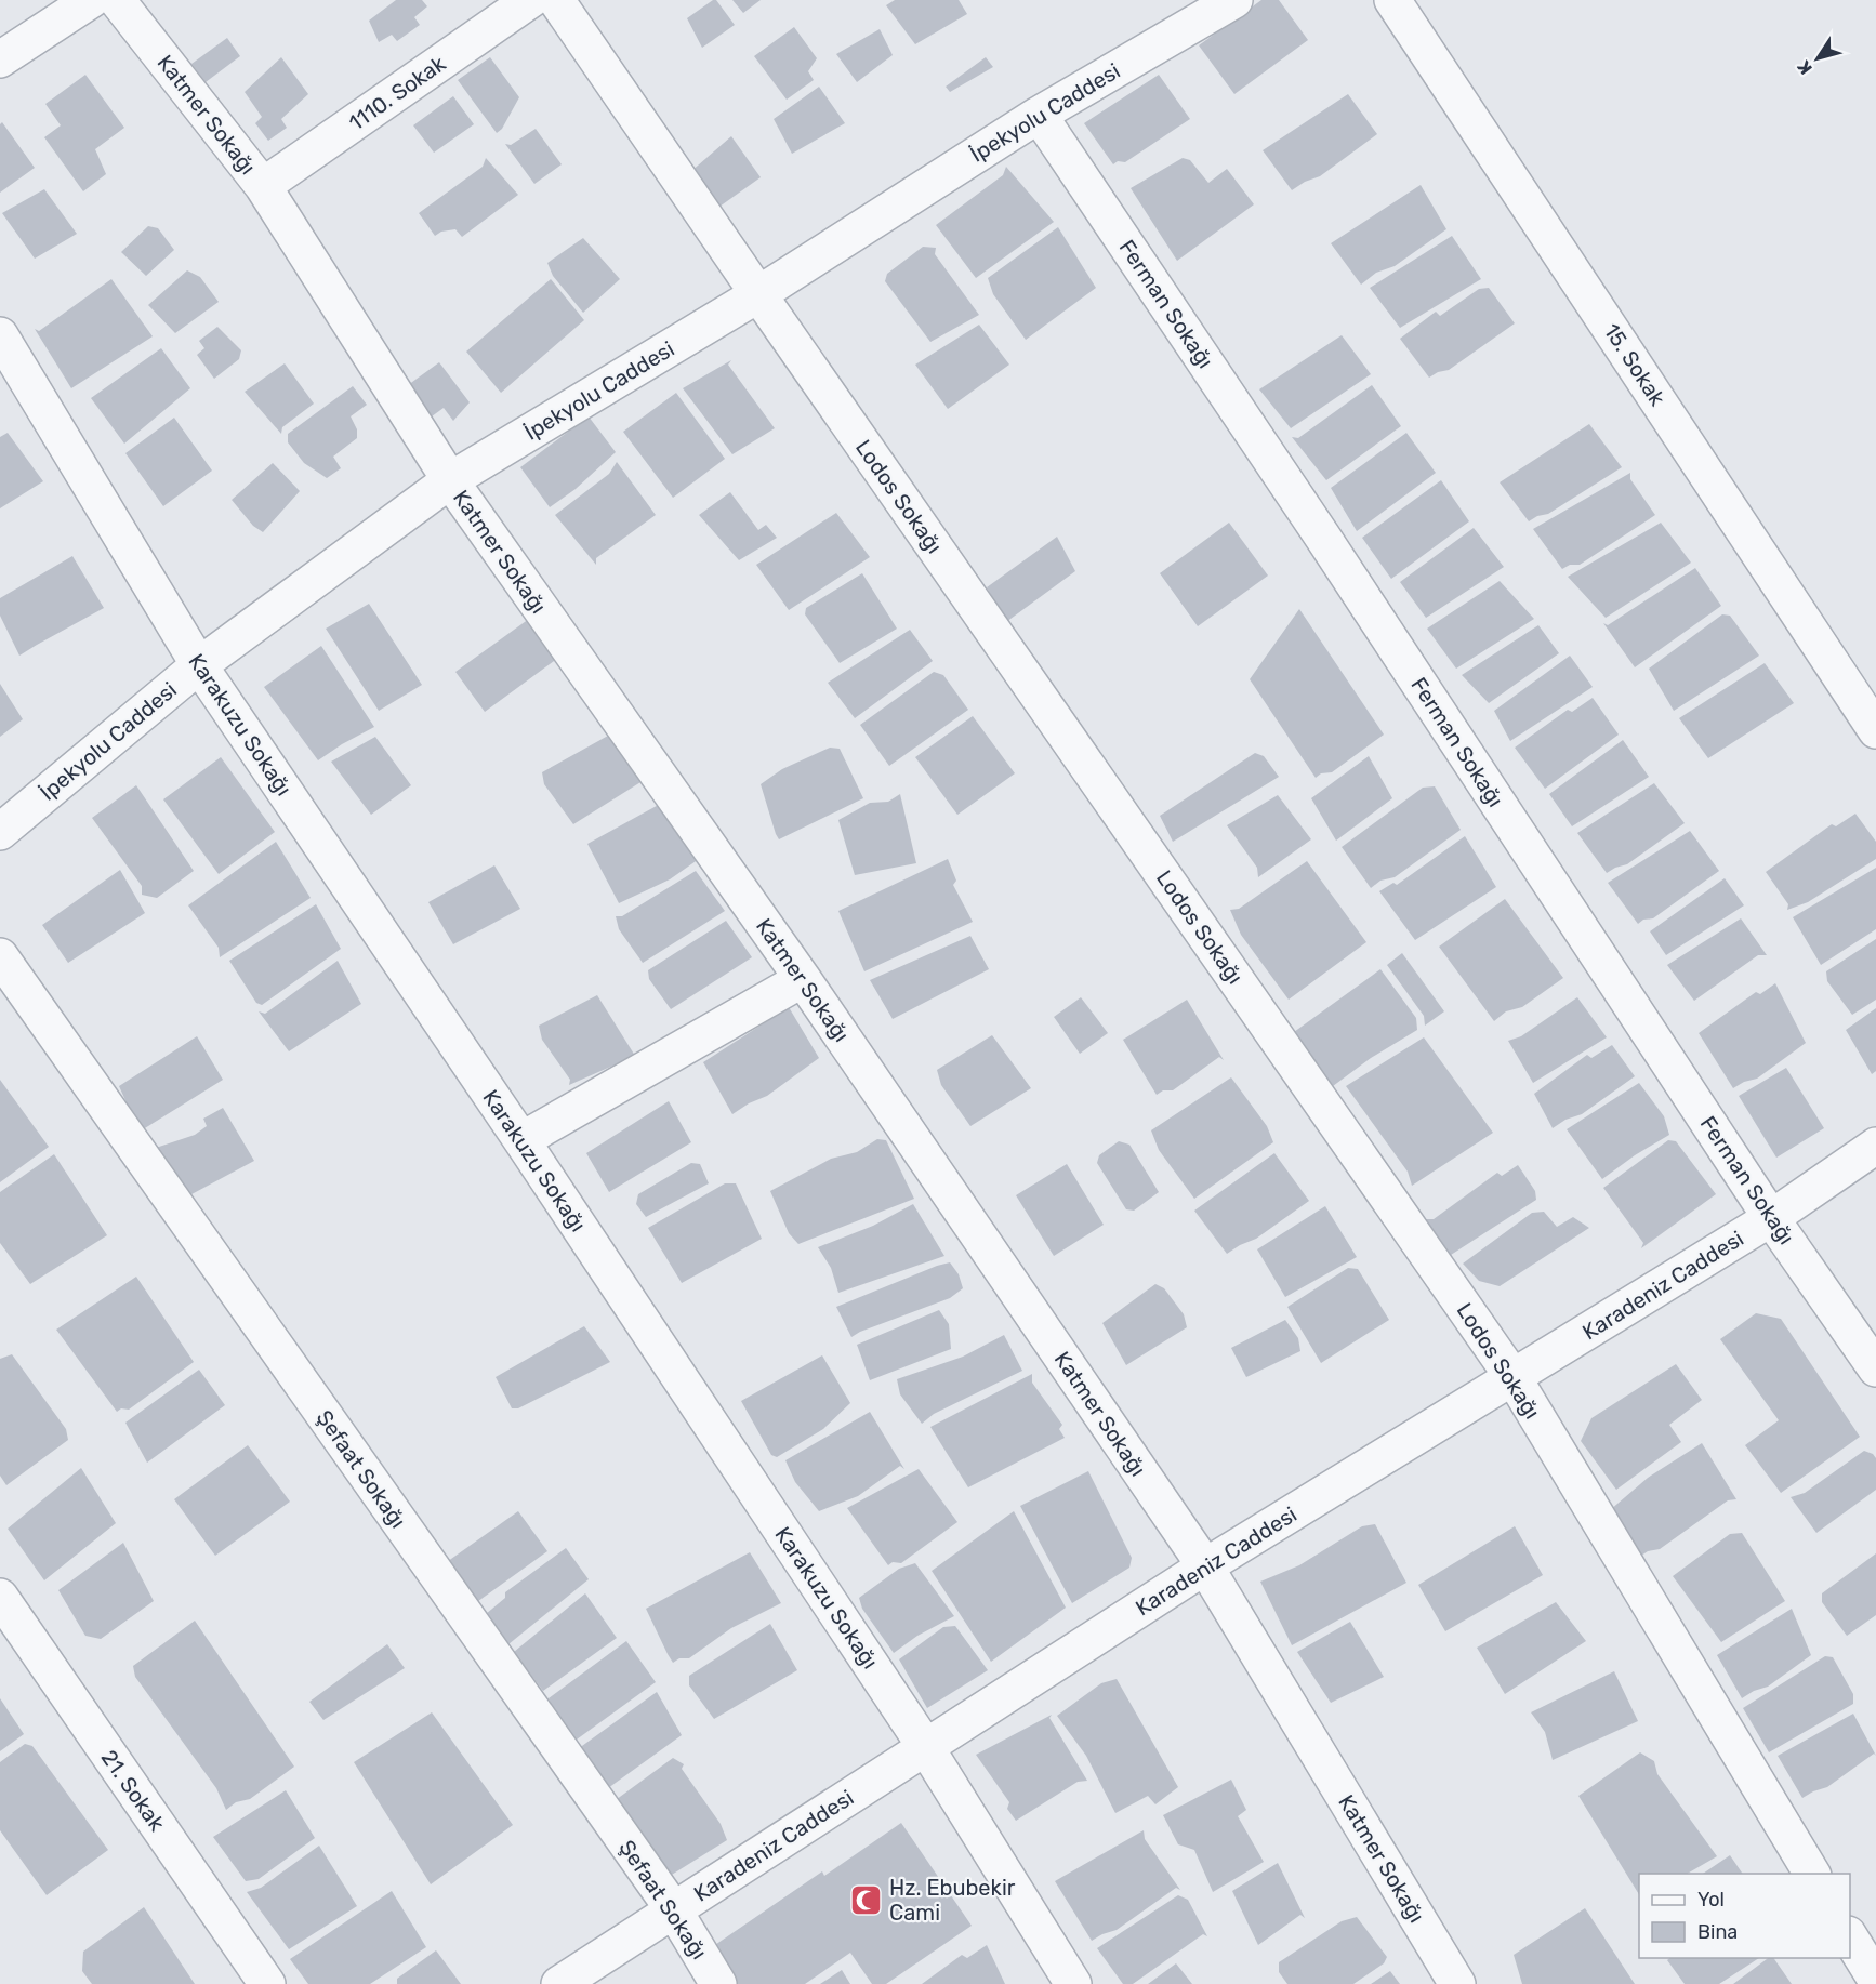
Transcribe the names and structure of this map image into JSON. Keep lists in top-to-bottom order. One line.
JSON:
{"streets":{"street":["1110. Sokak","İpekyolu Caddesi","Katmer Sokağı","Ferman Sokağı","15. Sokak","Lodos Sokağı","Karakuzu Sokağı","Karadeniz Caddesi","Şefaat Sokağı","21. Sokak"]},"crossings":[["1110. Sokak","Katmer Sokağı"],["İpekyolu Caddesi","Katmer Sokağı"],["İpekyolu Caddesi","Ferman Sokağı"],["İpekyolu Caddesi","Lodos Sokağı"],["İpekyolu Caddesi","Karakuzu Sokağı"],["Katmer Sokağı","Karadeniz Caddesi"],["Ferman Sokağı","Karadeniz Caddesi"],["Lodos Sokağı","Karadeniz Caddesi"],["Karakuzu Sokağı","Karadeniz Caddesi"],["Karadeniz Caddesi","Şefaat Sokağı"]],"places":{"mosque":["Hz. Ebubekir Cami"]},"legend":["Yol","Bina"],"north":"bottom left"}
